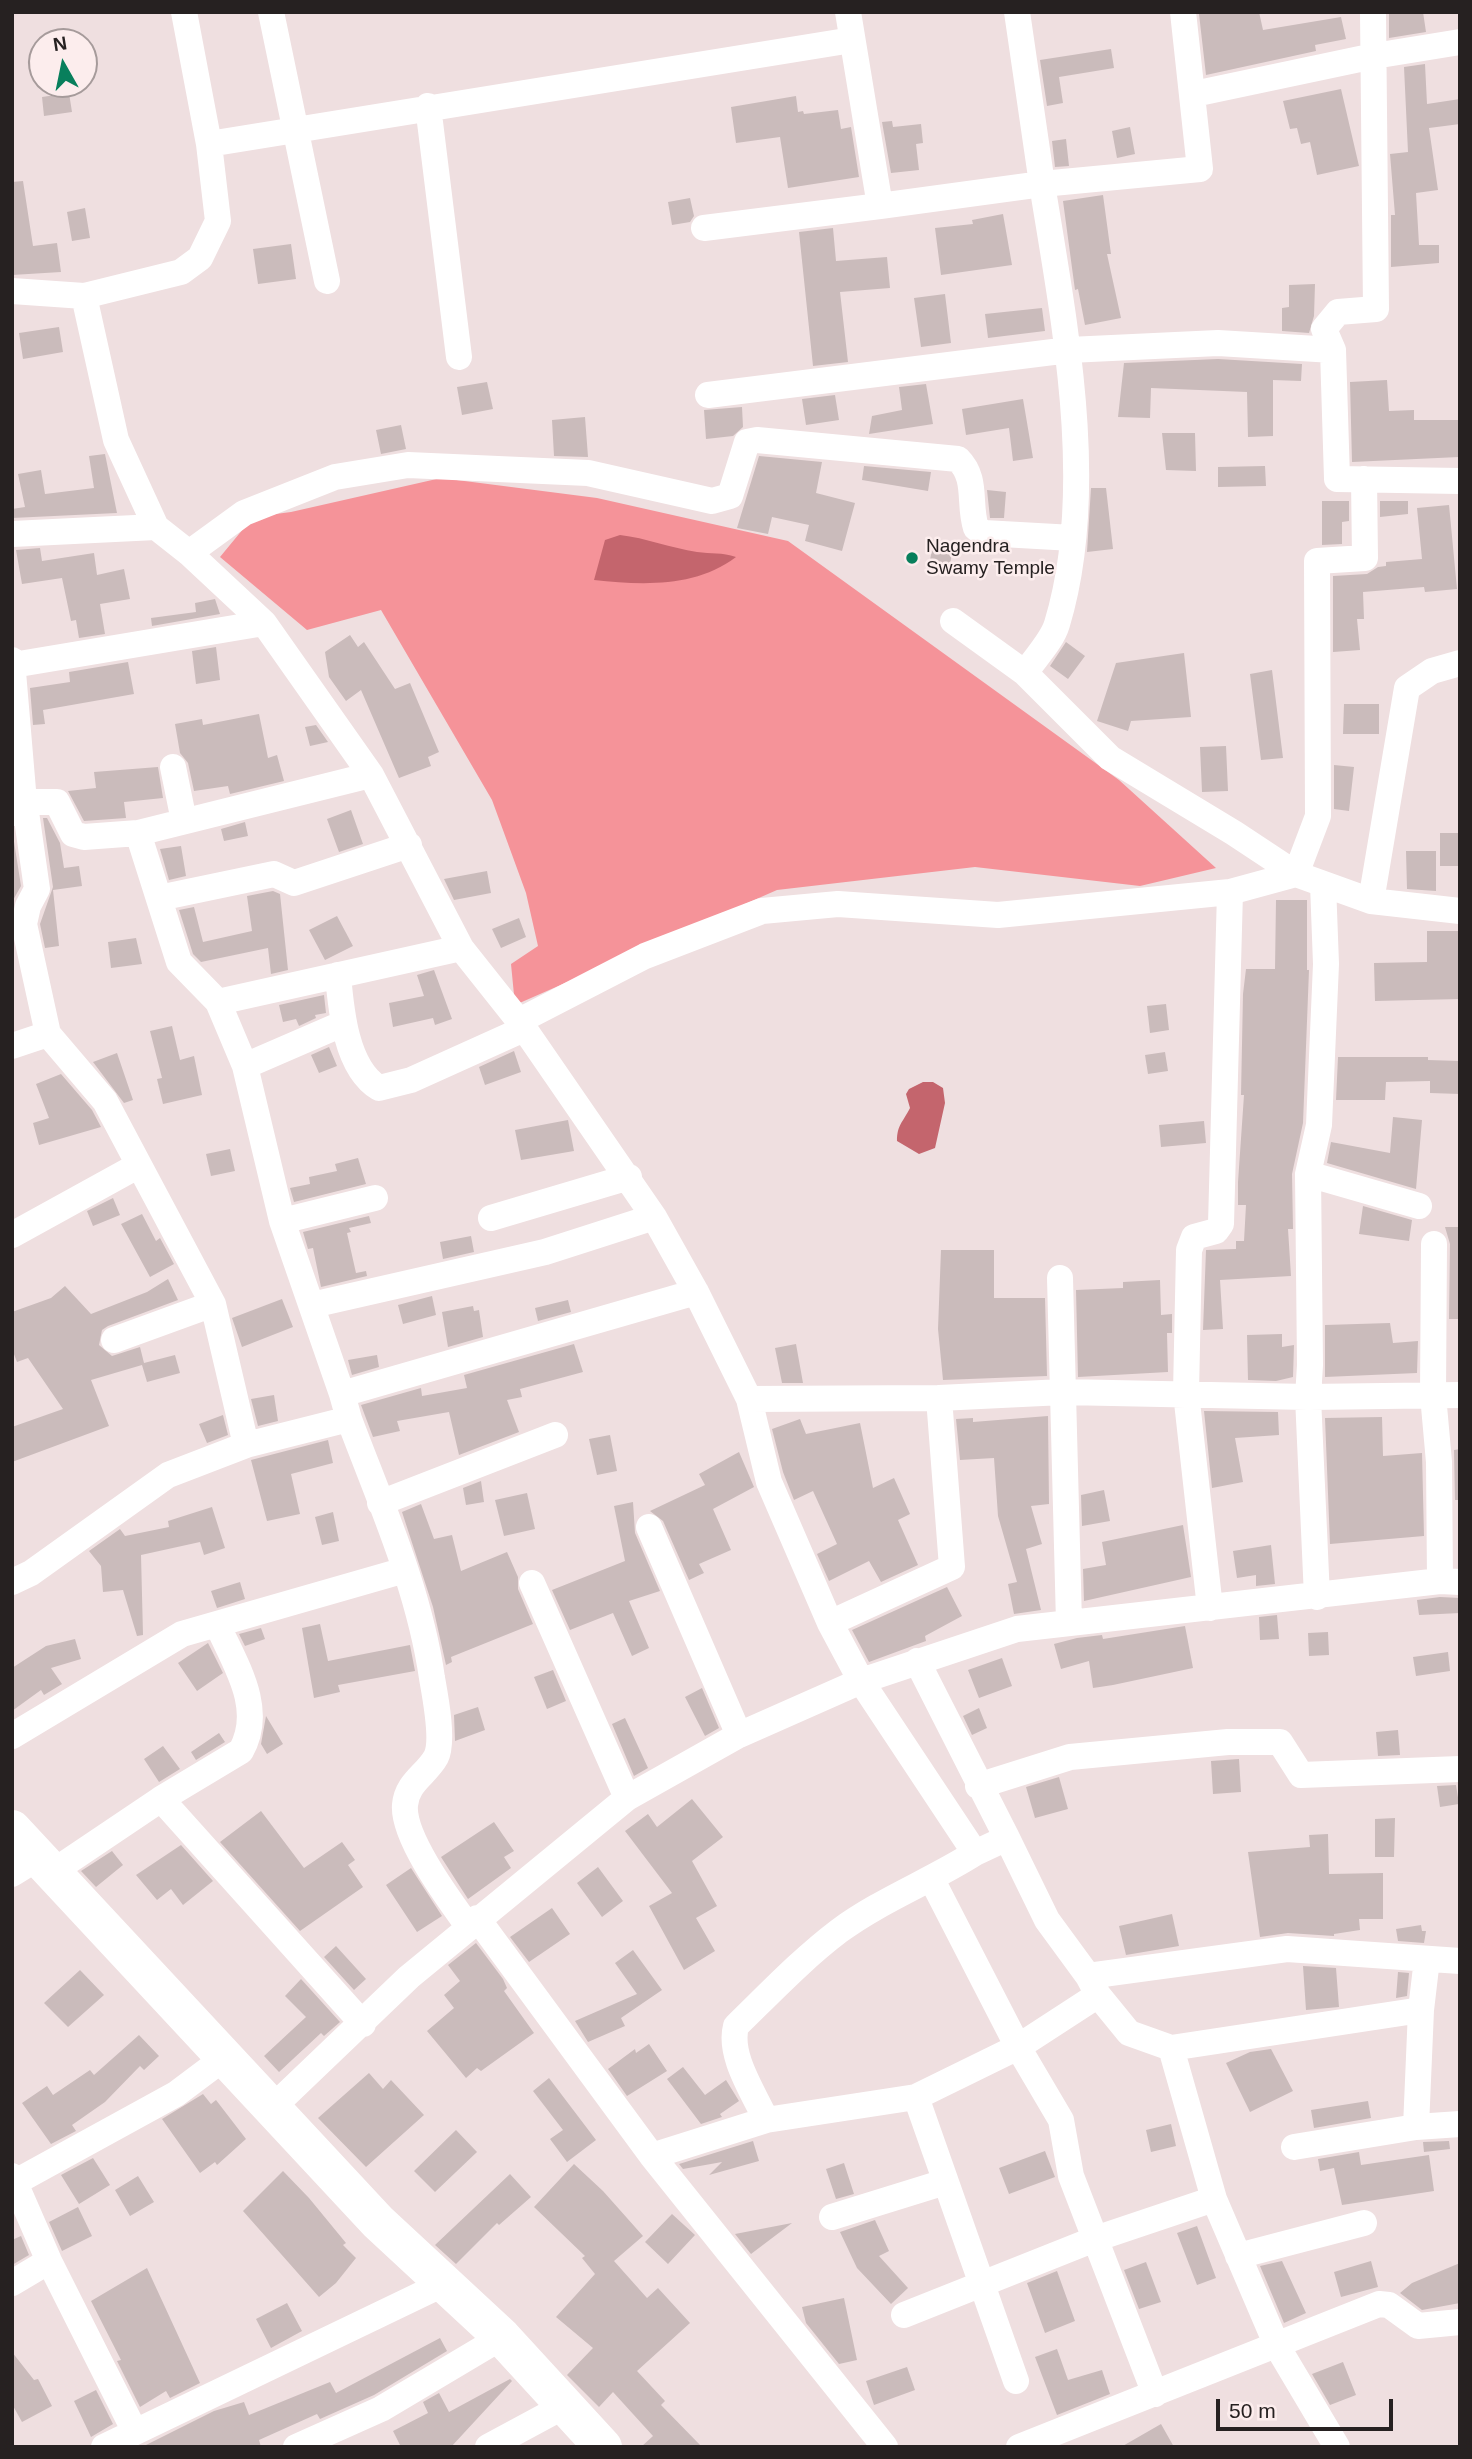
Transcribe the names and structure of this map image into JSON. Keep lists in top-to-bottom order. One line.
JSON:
{"places":["Nagendra Swamy Temple"],"scale_bar":"50 m","north":"top"}
